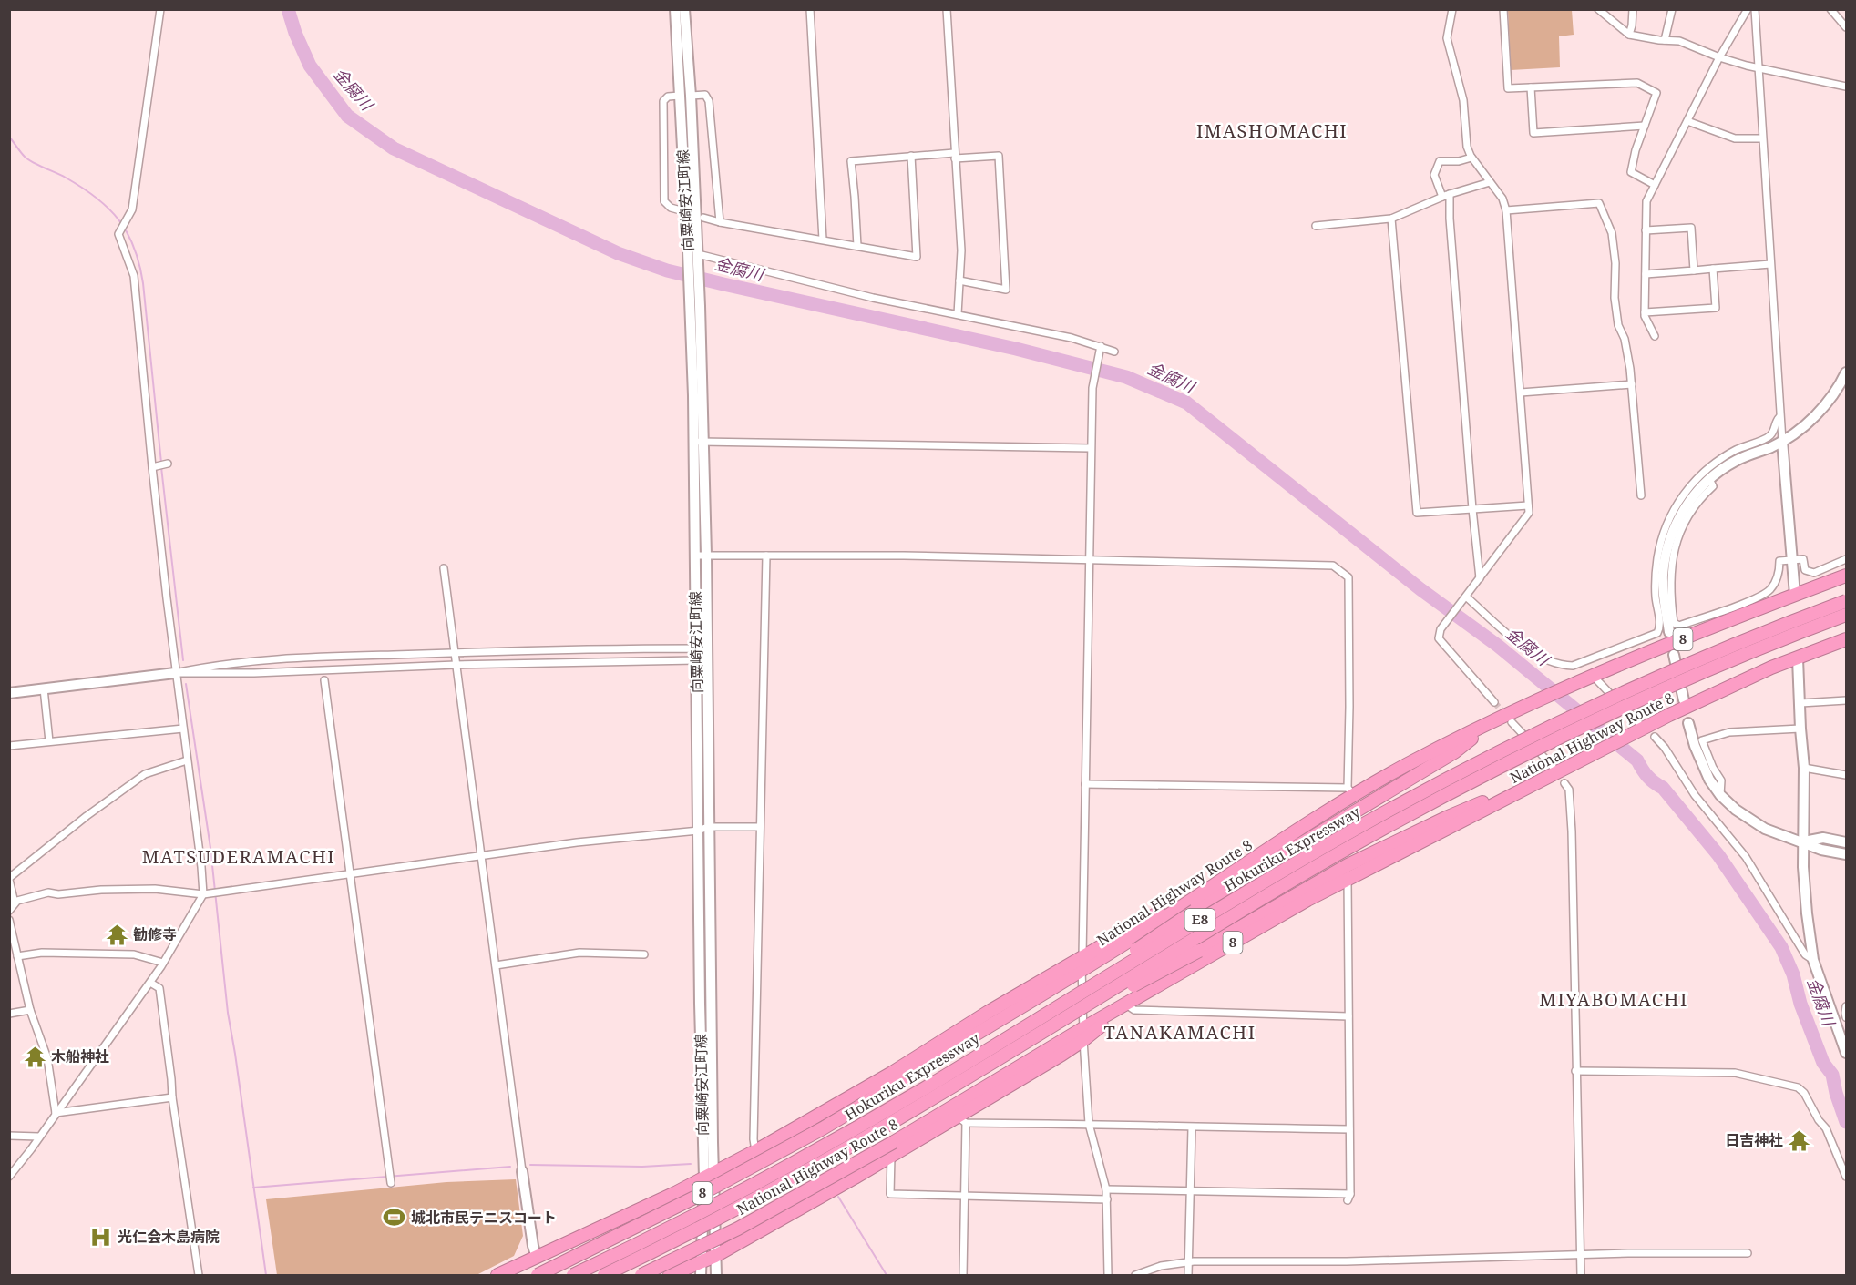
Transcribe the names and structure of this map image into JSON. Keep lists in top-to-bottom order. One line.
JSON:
{"streets":{"highway":["8","National Highway Route 8","Hokuriku Expressway","E8"],"main road":["向粟崎安江町線"]},"districts":["IMASHOMACHI","MATSUDERAMACHI","MIYABOMACHI","TANAKAMACHI"],"water":["金腐川"],"places":{"temple":["勧修寺","木船神社","日吉神社"],"sports":["城北市民テニスコート"],"hospital":["光仁会木島病院"]}}
